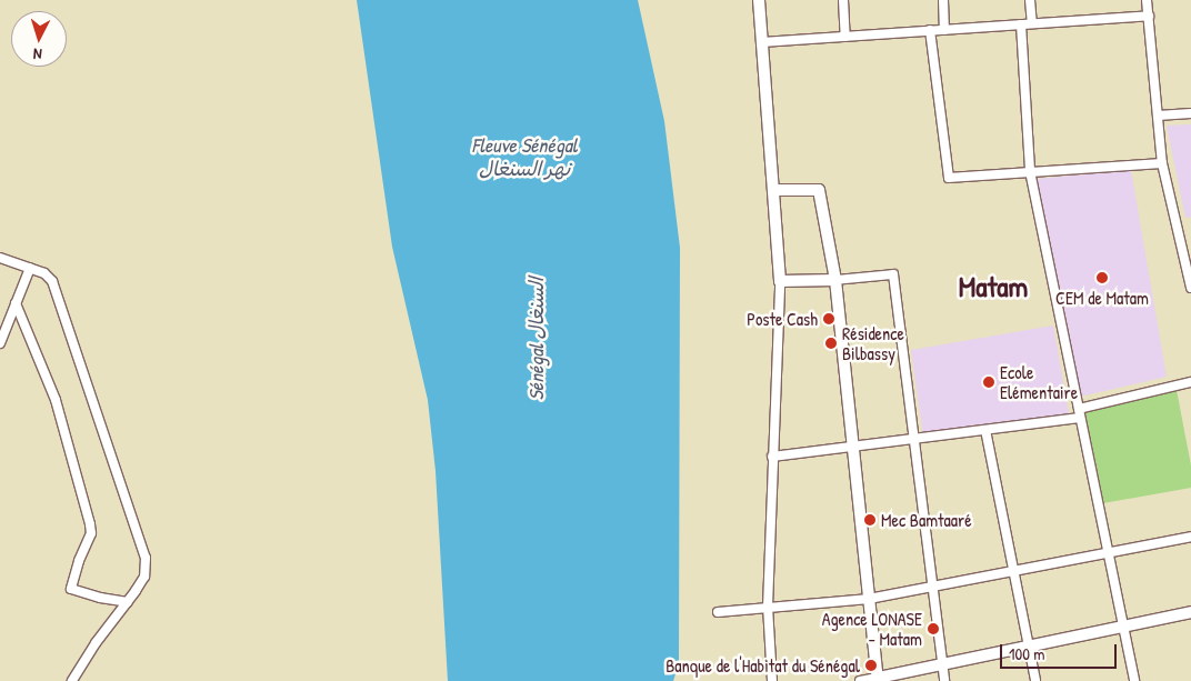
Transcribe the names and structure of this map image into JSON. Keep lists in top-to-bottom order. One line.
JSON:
{"districts":["Matam"],"water":["Fleuve Sénégal نهر السنغال","Sénégal السنغال"],"places":["CEM de Matam","Poste Cash","Résidence Bilbassy","Ecole Elémentaire","Mec Bamtaaré","Agence LONASE - Matam","Banque de l'Habitat du Sénégal"],"scale_bar":"100 m","north":"bottom"}
